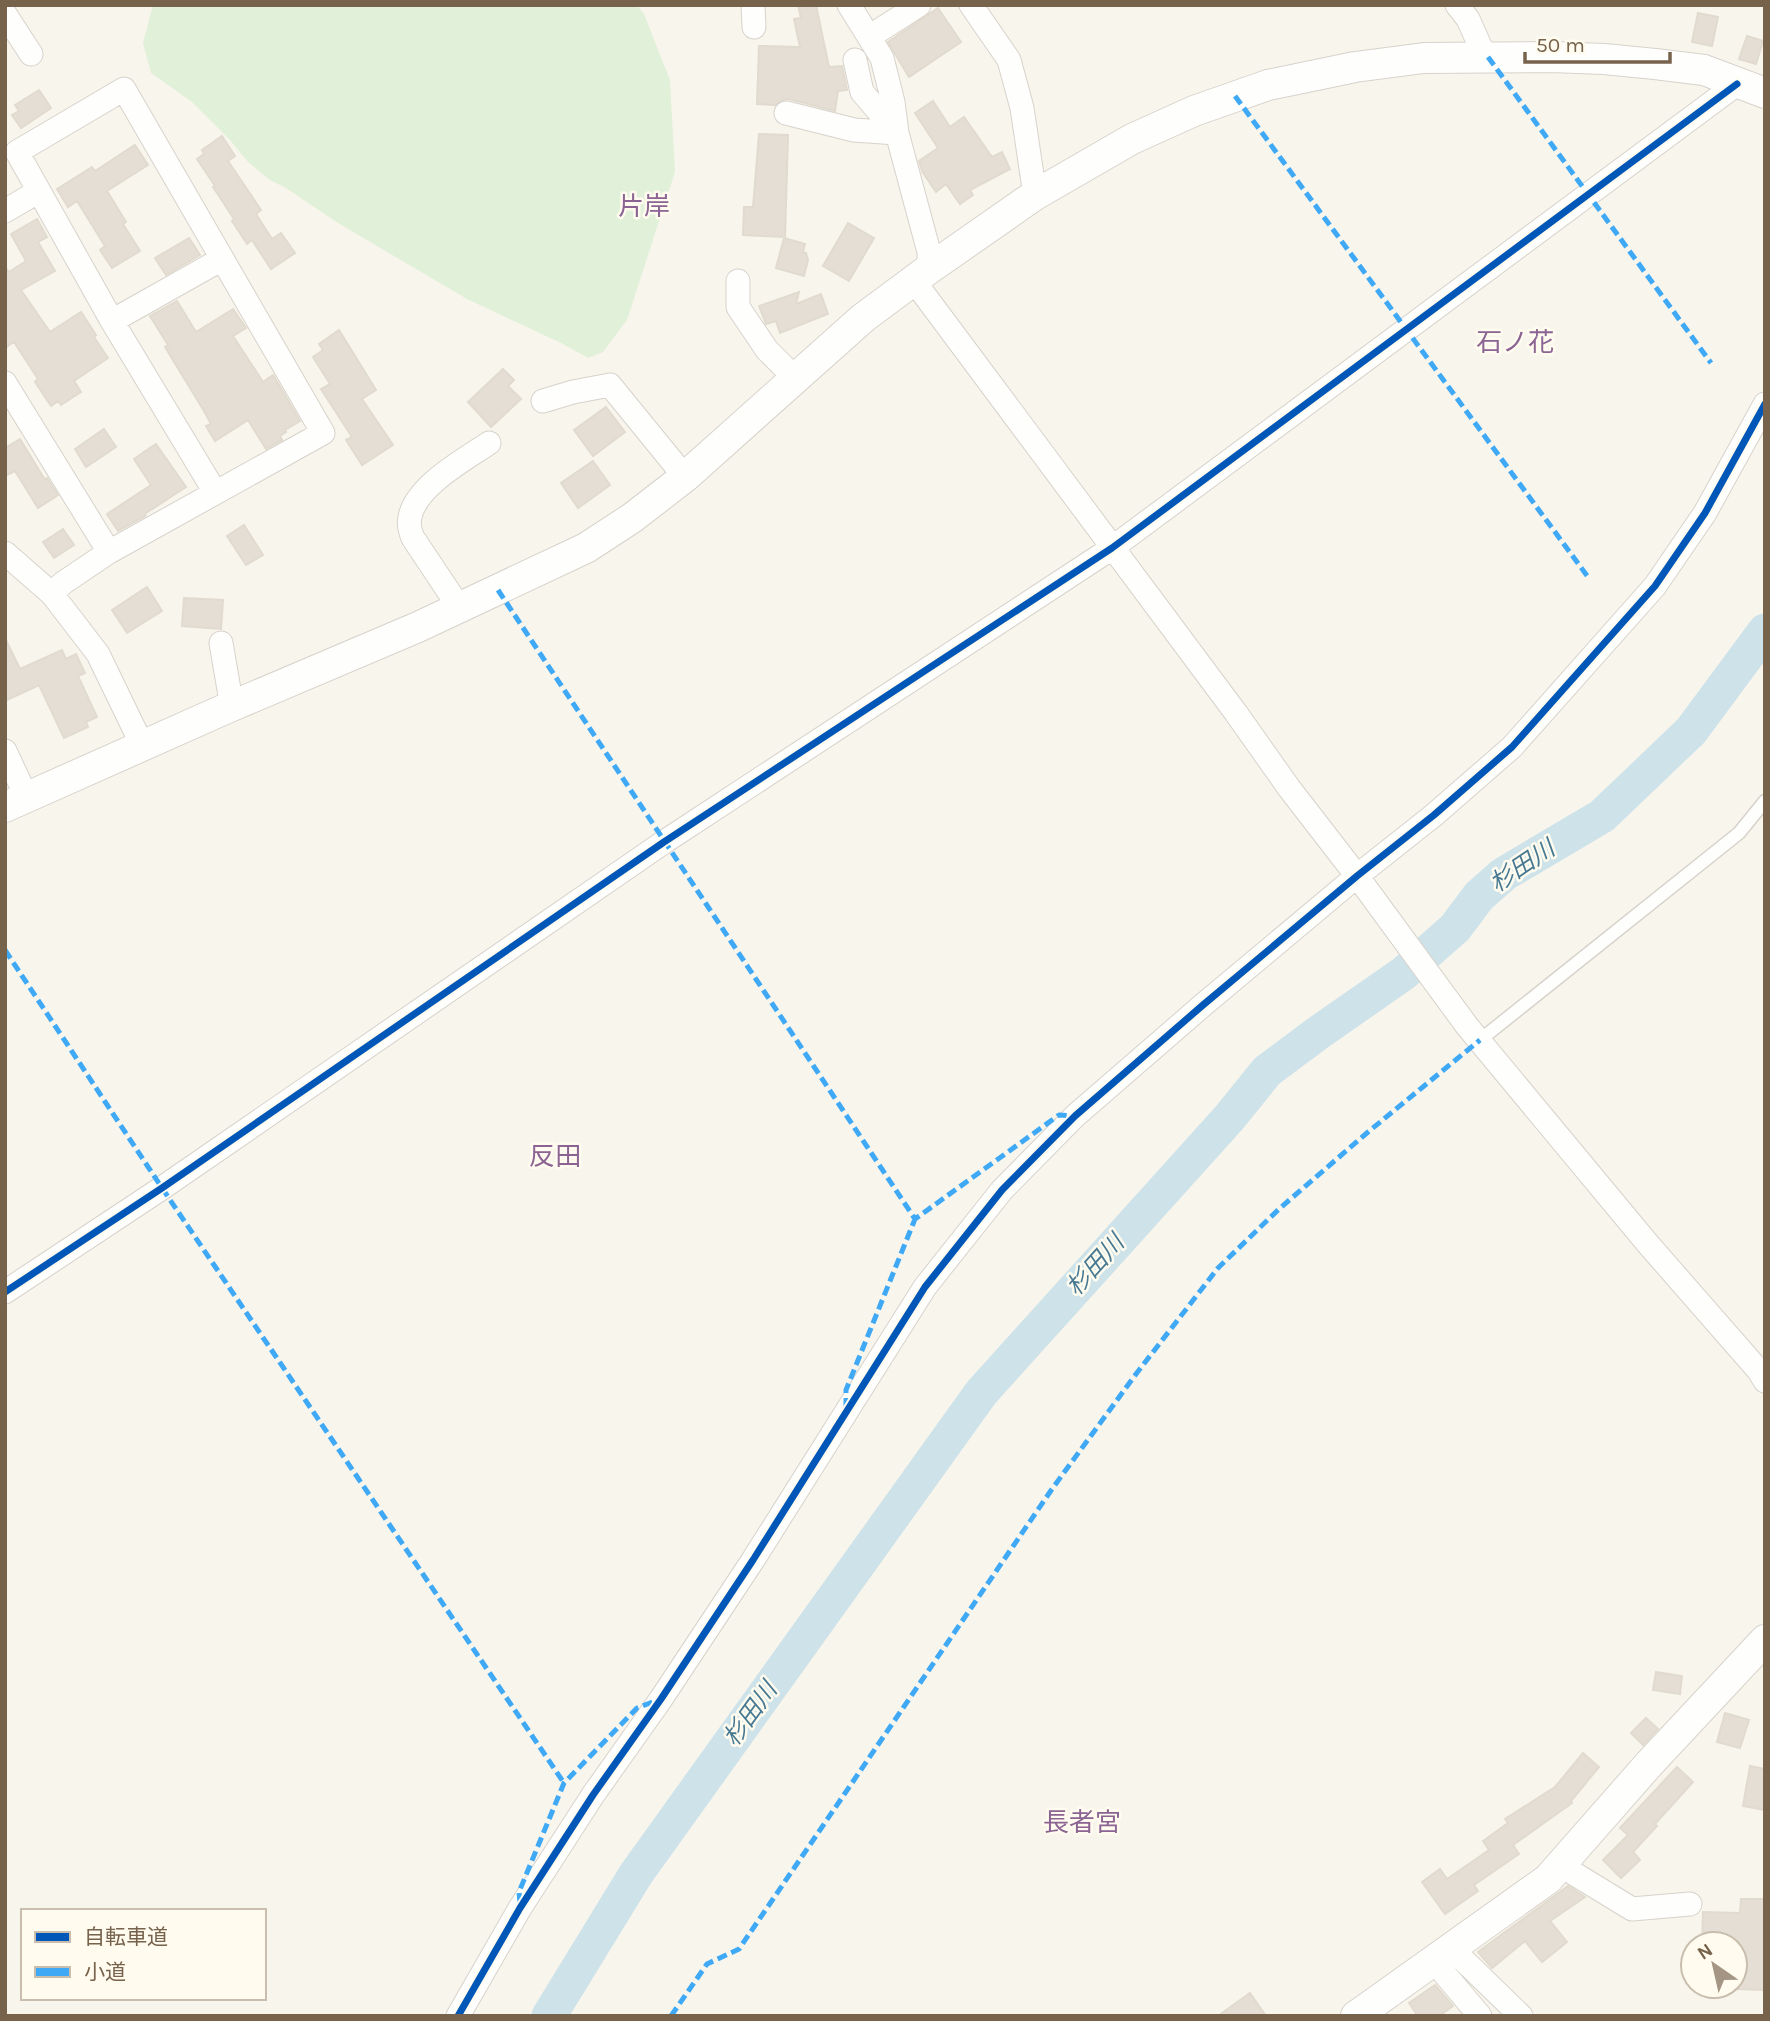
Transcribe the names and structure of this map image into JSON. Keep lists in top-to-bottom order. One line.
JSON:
{"districts":["片岸","石ノ花","反田","長者宮"],"water":["杉田川"],"legend":["自転車道","小道"],"scale_bar":"50 m","north":"top left"}
